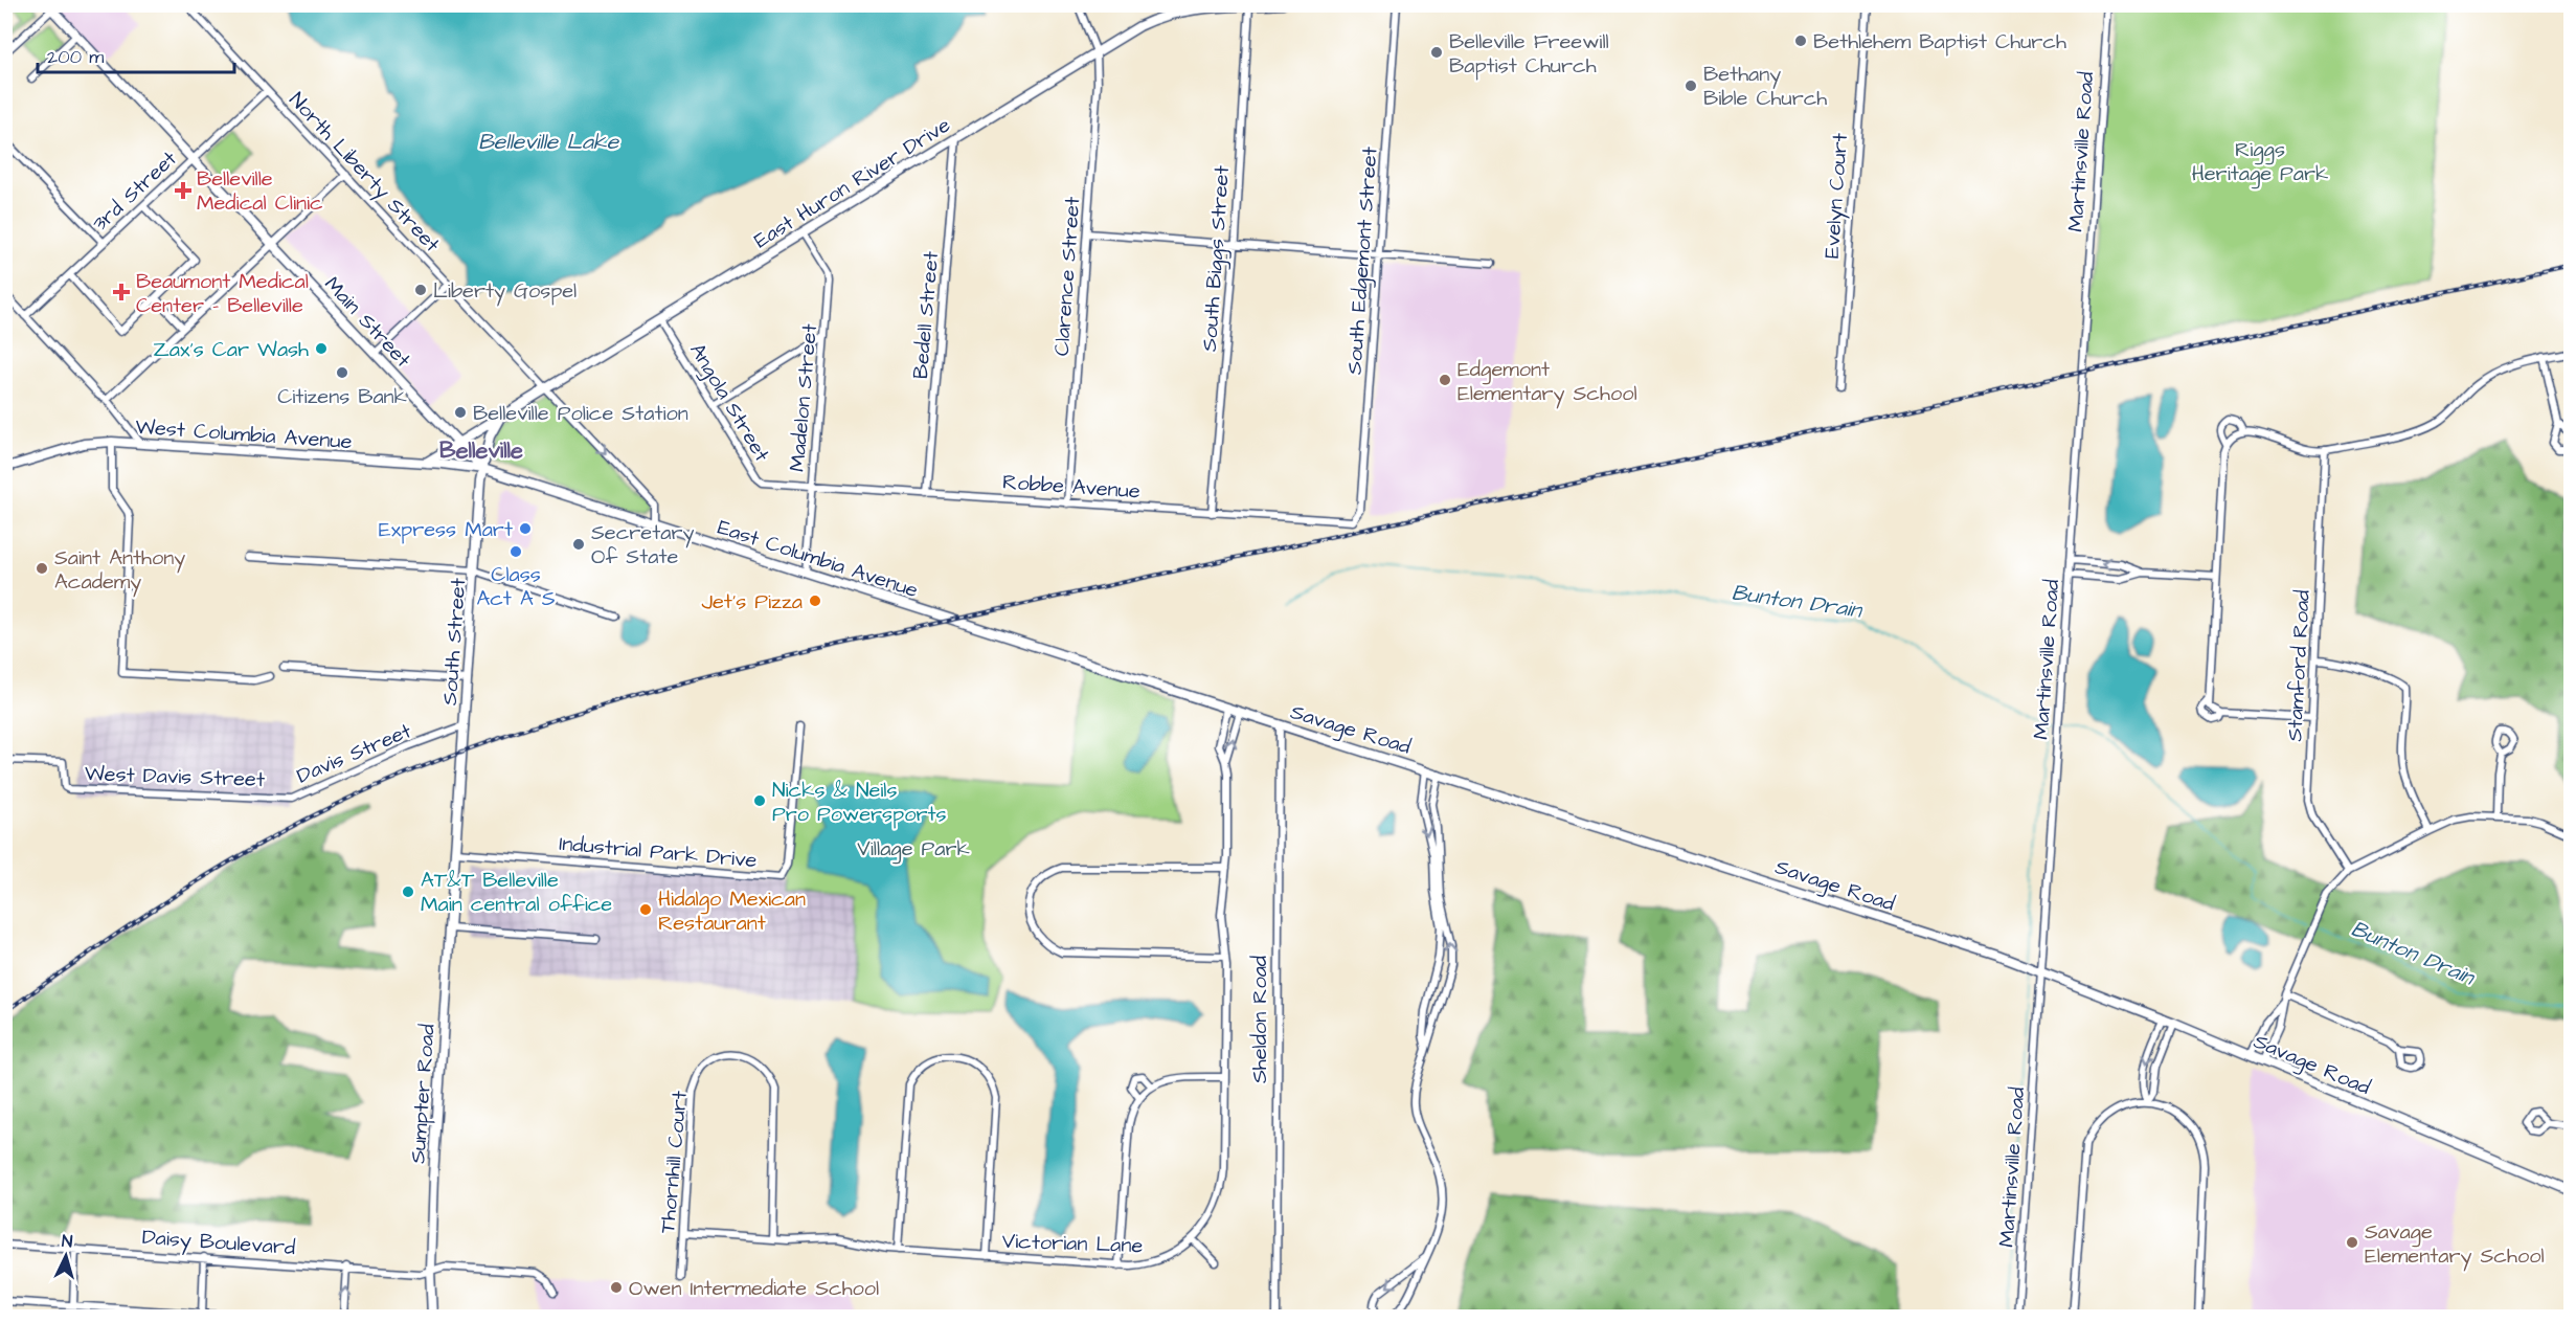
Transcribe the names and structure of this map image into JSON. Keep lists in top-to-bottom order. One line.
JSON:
{"streets":{"street":["Martinsville Road","North Liberty Street","East Huron River Drive","3rd Street","Evelyn Court","South Biggs Street","South Edgemont Street","Clarence Street","Bedell Street","Main Street","Madelon Street","Angola Street","West Columbia Avenue","Robbe Avenue","East Columbia Avenue","South Street","Stamford Road","Savage Road","Davis Street","West Davis Street","Industrial Park Drive","Sheldon Road","Sumpter Road","Thornhill Court","Daisy Boulevard","Victorian Lane"]},"crossings":[["Martinsville Road","Savage Road"],["North Liberty Street","East Huron River Drive"],["North Liberty Street","3rd Street"],["North Liberty Street","East Columbia Avenue"],["East Huron River Drive","South Biggs Street"],["East Huron River Drive","Clarence Street"],["East Huron River Drive","Bedell Street"],["East Huron River Drive","Main Street"],["East Huron River Drive","Madelon Street"],["East Huron River Drive","Angola Street"],["East Huron River Drive","West Columbia Avenue"],["East Huron River Drive","South Street"],["3rd Street","Main Street"],["South Biggs Street","Robbe Avenue"],["South Edgemont Street","Robbe Avenue"],["Clarence Street","Robbe Avenue"],["Bedell Street","Robbe Avenue"],["Main Street","West Columbia Avenue"],["Main Street","East Columbia Avenue"],["Main Street","South Street"],["Madelon Street","Robbe Avenue"],["Madelon Street","East Columbia Avenue"],["Angola Street","Robbe Avenue"],["West Columbia Avenue","East Columbia Avenue"],["West Columbia Avenue","South Street"],["East Columbia Avenue","South Street"],["East Columbia Avenue","Savage Road"],["South Street","Davis Street"],["South Street","Industrial Park Drive"],["South Street","Sumpter Road"],["Savage Road","Sheldon Road"],["Savage Road","Victorian Lane"],["Davis Street","West Davis Street"],["Sumpter Road","Daisy Boulevard"],["Thornhill Court","Victorian Lane"]],"districts":["Belleville"],"water":["Belleville Lake","Bunton Drain"],"parks":["Riggs Heritage Park","Village Park"],"places":{"other":["Bethlehem Baptist Church","Belleville Freewill Baptist Church","Bethany Bible Church","Liberty Gospel","Zax's Car Wash","Citizens Bank","Edgemont Elementary School","Belleville Police Station","Express Mart","Secretary Of State","Class Act A S","Saint Anthony Academy","Jet's Pizza","Nicks & Neils Pro Powersports","AT&T Belleville Main central office","Hidalgo Mexican Restaurant","Savage Elementary School","Owen Intermediate School"],"health":["Belleville Medical Clinic","Beaumont Medical Center - Belleville"]},"scale_bar":"200 m","north":"top"}
